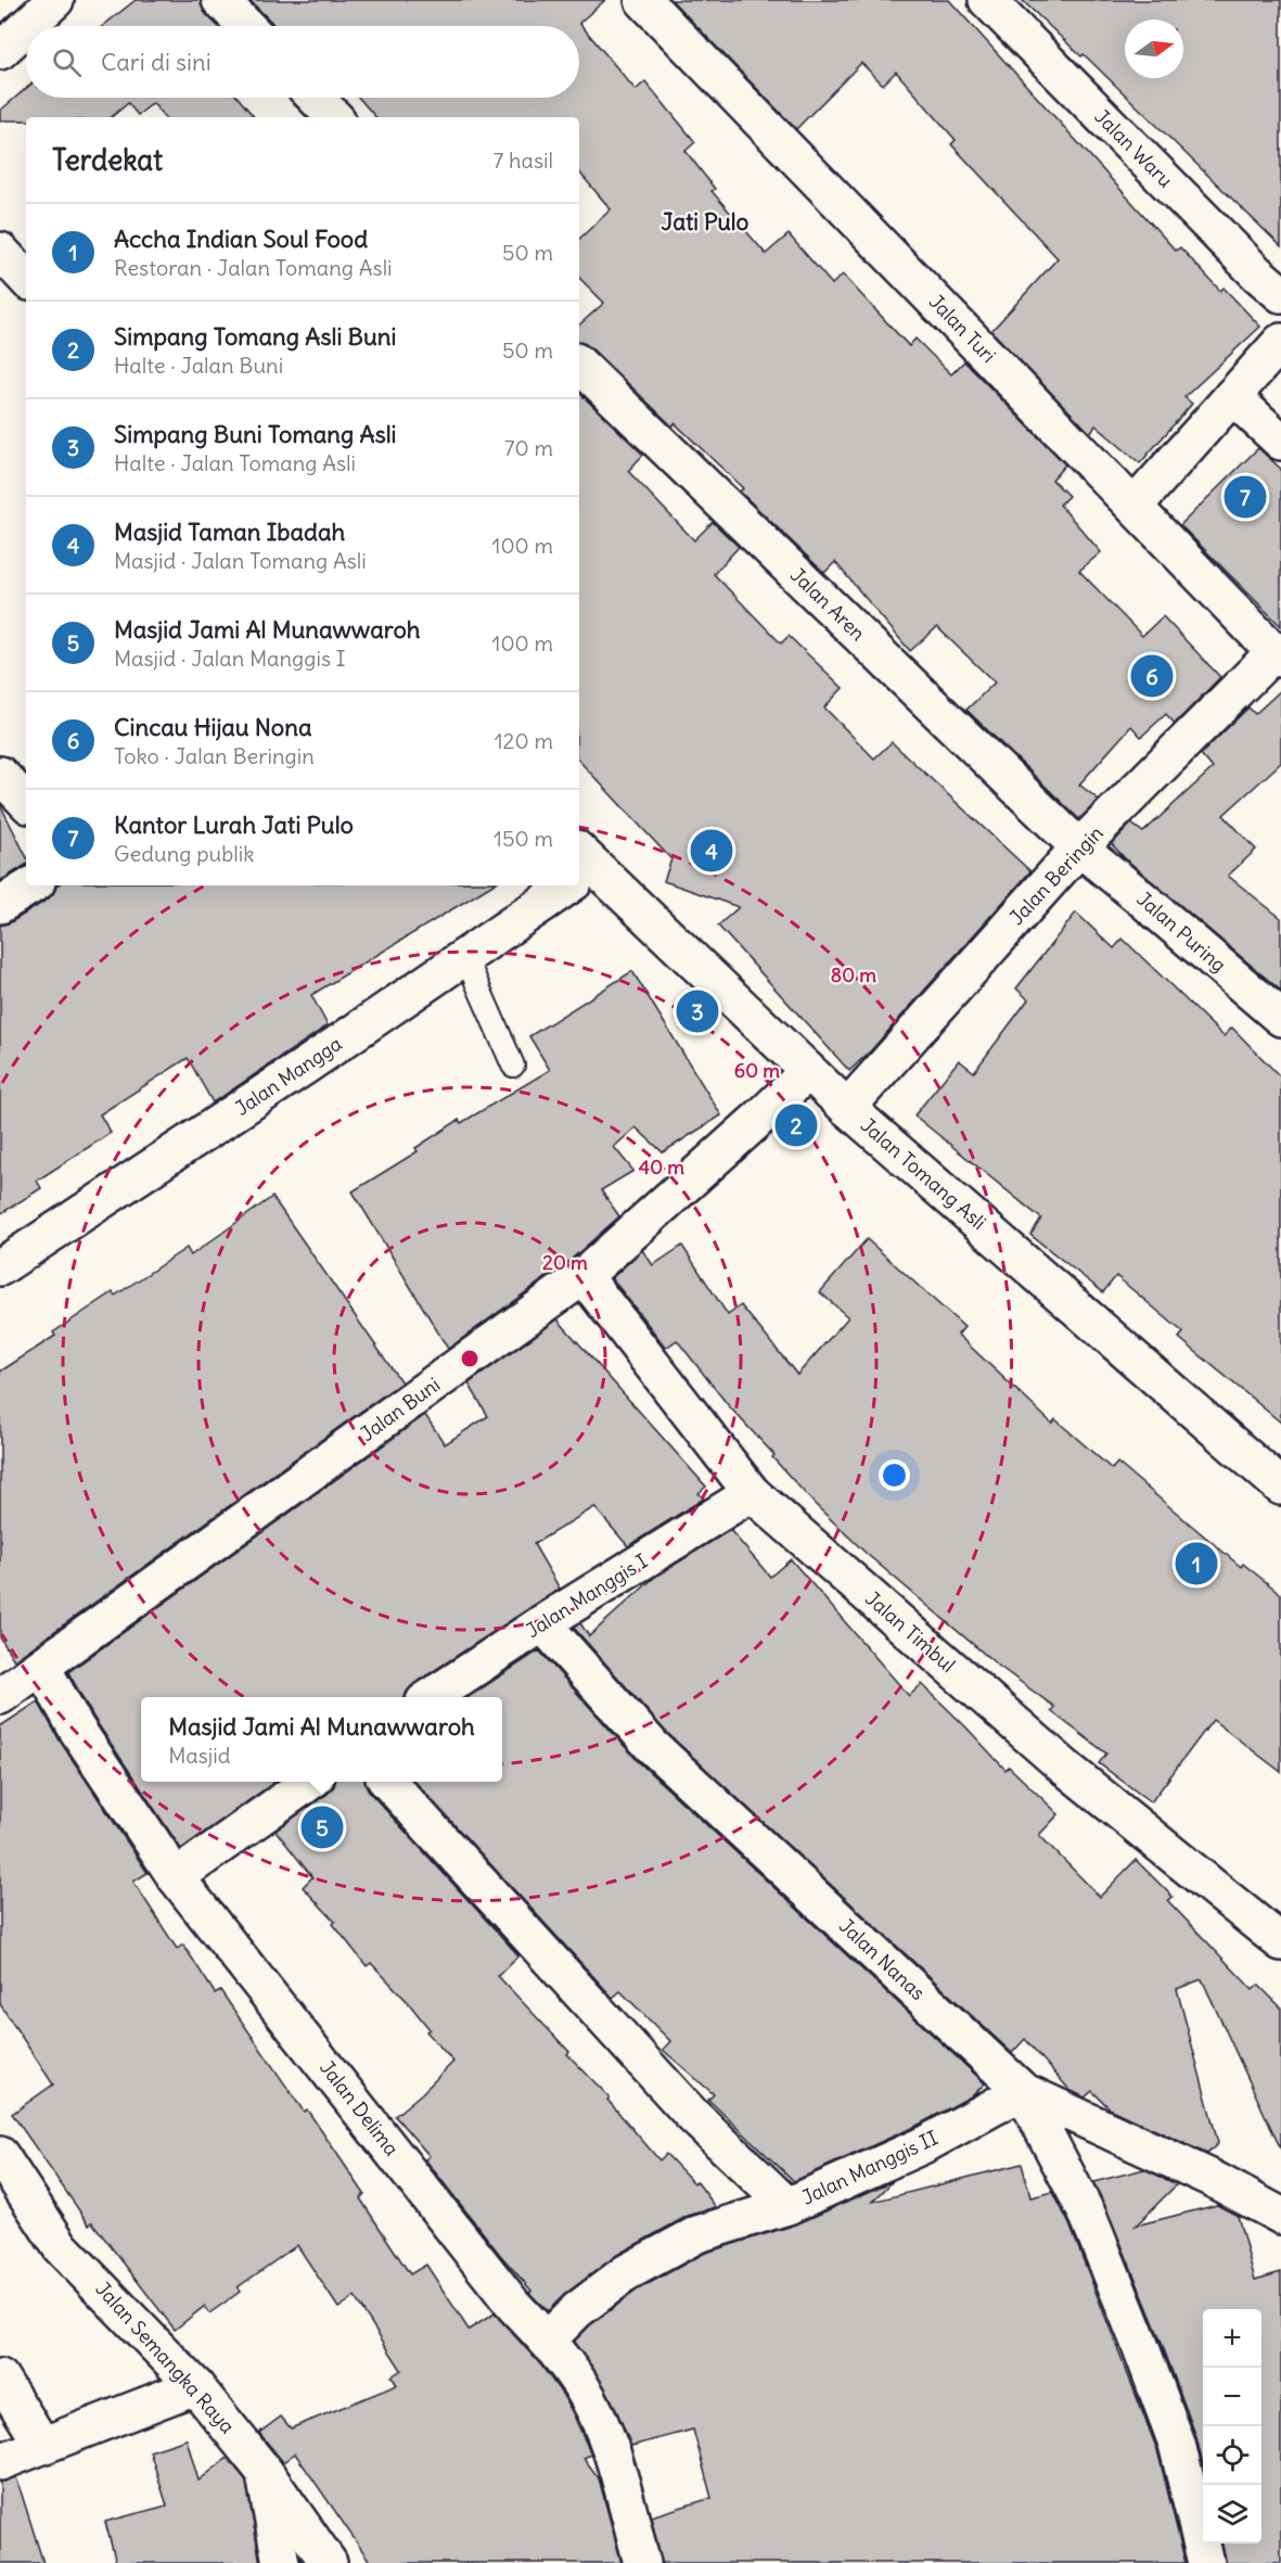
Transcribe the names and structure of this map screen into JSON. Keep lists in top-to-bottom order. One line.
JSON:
{"streets":{"street":["Jalan Waru","Jalan Turi","Jalan Aren","Jalan Beringin","Jalan Puring","Jalan Mangga","Jalan Tomang Asli","Jalan Buni","Jalan Manggis I","Jalan Timbul","Jalan Nanas","Jalan Delima","Jalan Manggis II","Jalan Semangka Raya"]},"crossings":[["Jalan Turi","Jalan Beringin"],["Jalan Aren","Jalan Beringin"],["Jalan Aren","Jalan Puring"],["Jalan Beringin","Jalan Puring"],["Jalan Beringin","Jalan Tomang Asli"],["Jalan Tomang Asli","Jalan Buni"],["Jalan Buni","Jalan Timbul"],["Jalan Buni","Jalan Delima"],["Jalan Manggis I","Jalan Timbul"],["Jalan Manggis I","Jalan Nanas"],["Jalan Nanas","Jalan Manggis II"]],"districts":["Jati Pulo"],"north":"right","page":{"search":"Cari di sini","heading":["Terdekat","7 hasil"],"list":[{"mark":"1","name":"Accha Indian Soul Food","note":"Restoran · Jalan Tomang Asli","value":"50 m"},{"mark":"2","name":"Simpang Tomang Asli Buni","note":"Halte · Jalan Buni","value":"50 m"},{"mark":"3","name":"Simpang Buni Tomang Asli","note":"Halte · Jalan Tomang Asli","value":"70 m"},{"mark":"4","name":"Masjid Taman Ibadah","note":"Masjid · Jalan Tomang Asli","value":"100 m"},{"mark":"5","name":"Masjid Jami Al Munawwaroh","note":"Masjid · Jalan Manggis I","value":"100 m"},{"mark":"6","name":"Cincau Hijau Nona","note":"Toko · Jalan Beringin","value":"120 m"},{"mark":"7","name":"Kantor Lurah Jati Pulo","note":"Gedung publik","value":"150 m"}],"pins":["7","6","4","3","2","1","5"],"popup":["Masjid Jami Al Munawwaroh","Masjid"],"map_buttons":["+","−"]},"rings":["80 m","60 m","40 m","20 m"]}
